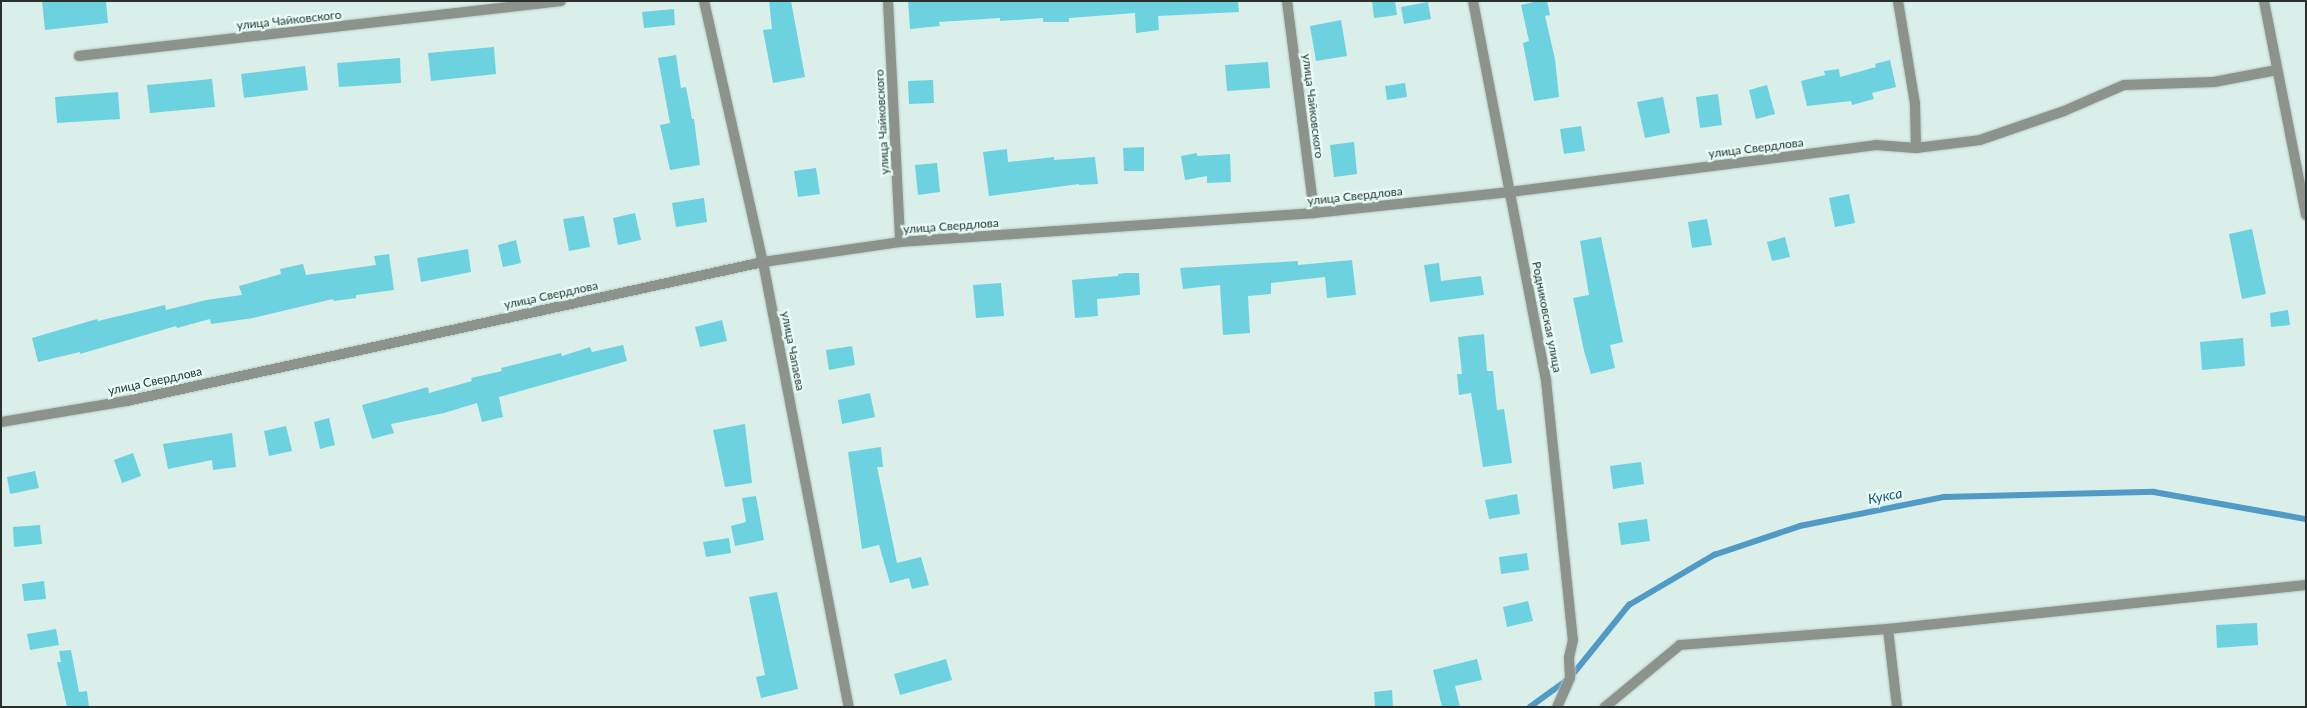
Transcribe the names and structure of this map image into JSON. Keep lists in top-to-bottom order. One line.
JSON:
{"streets":{"street":["улица Чайковского","улица Свердлова","Родниковская улица","улица Чапаева"]},"crossings":[["улица Чайковского","улица Свердлова"],["улица Свердлова","Родниковская улица"],["улица Свердлова","улица Чапаева"]],"water":["Кукса"]}
